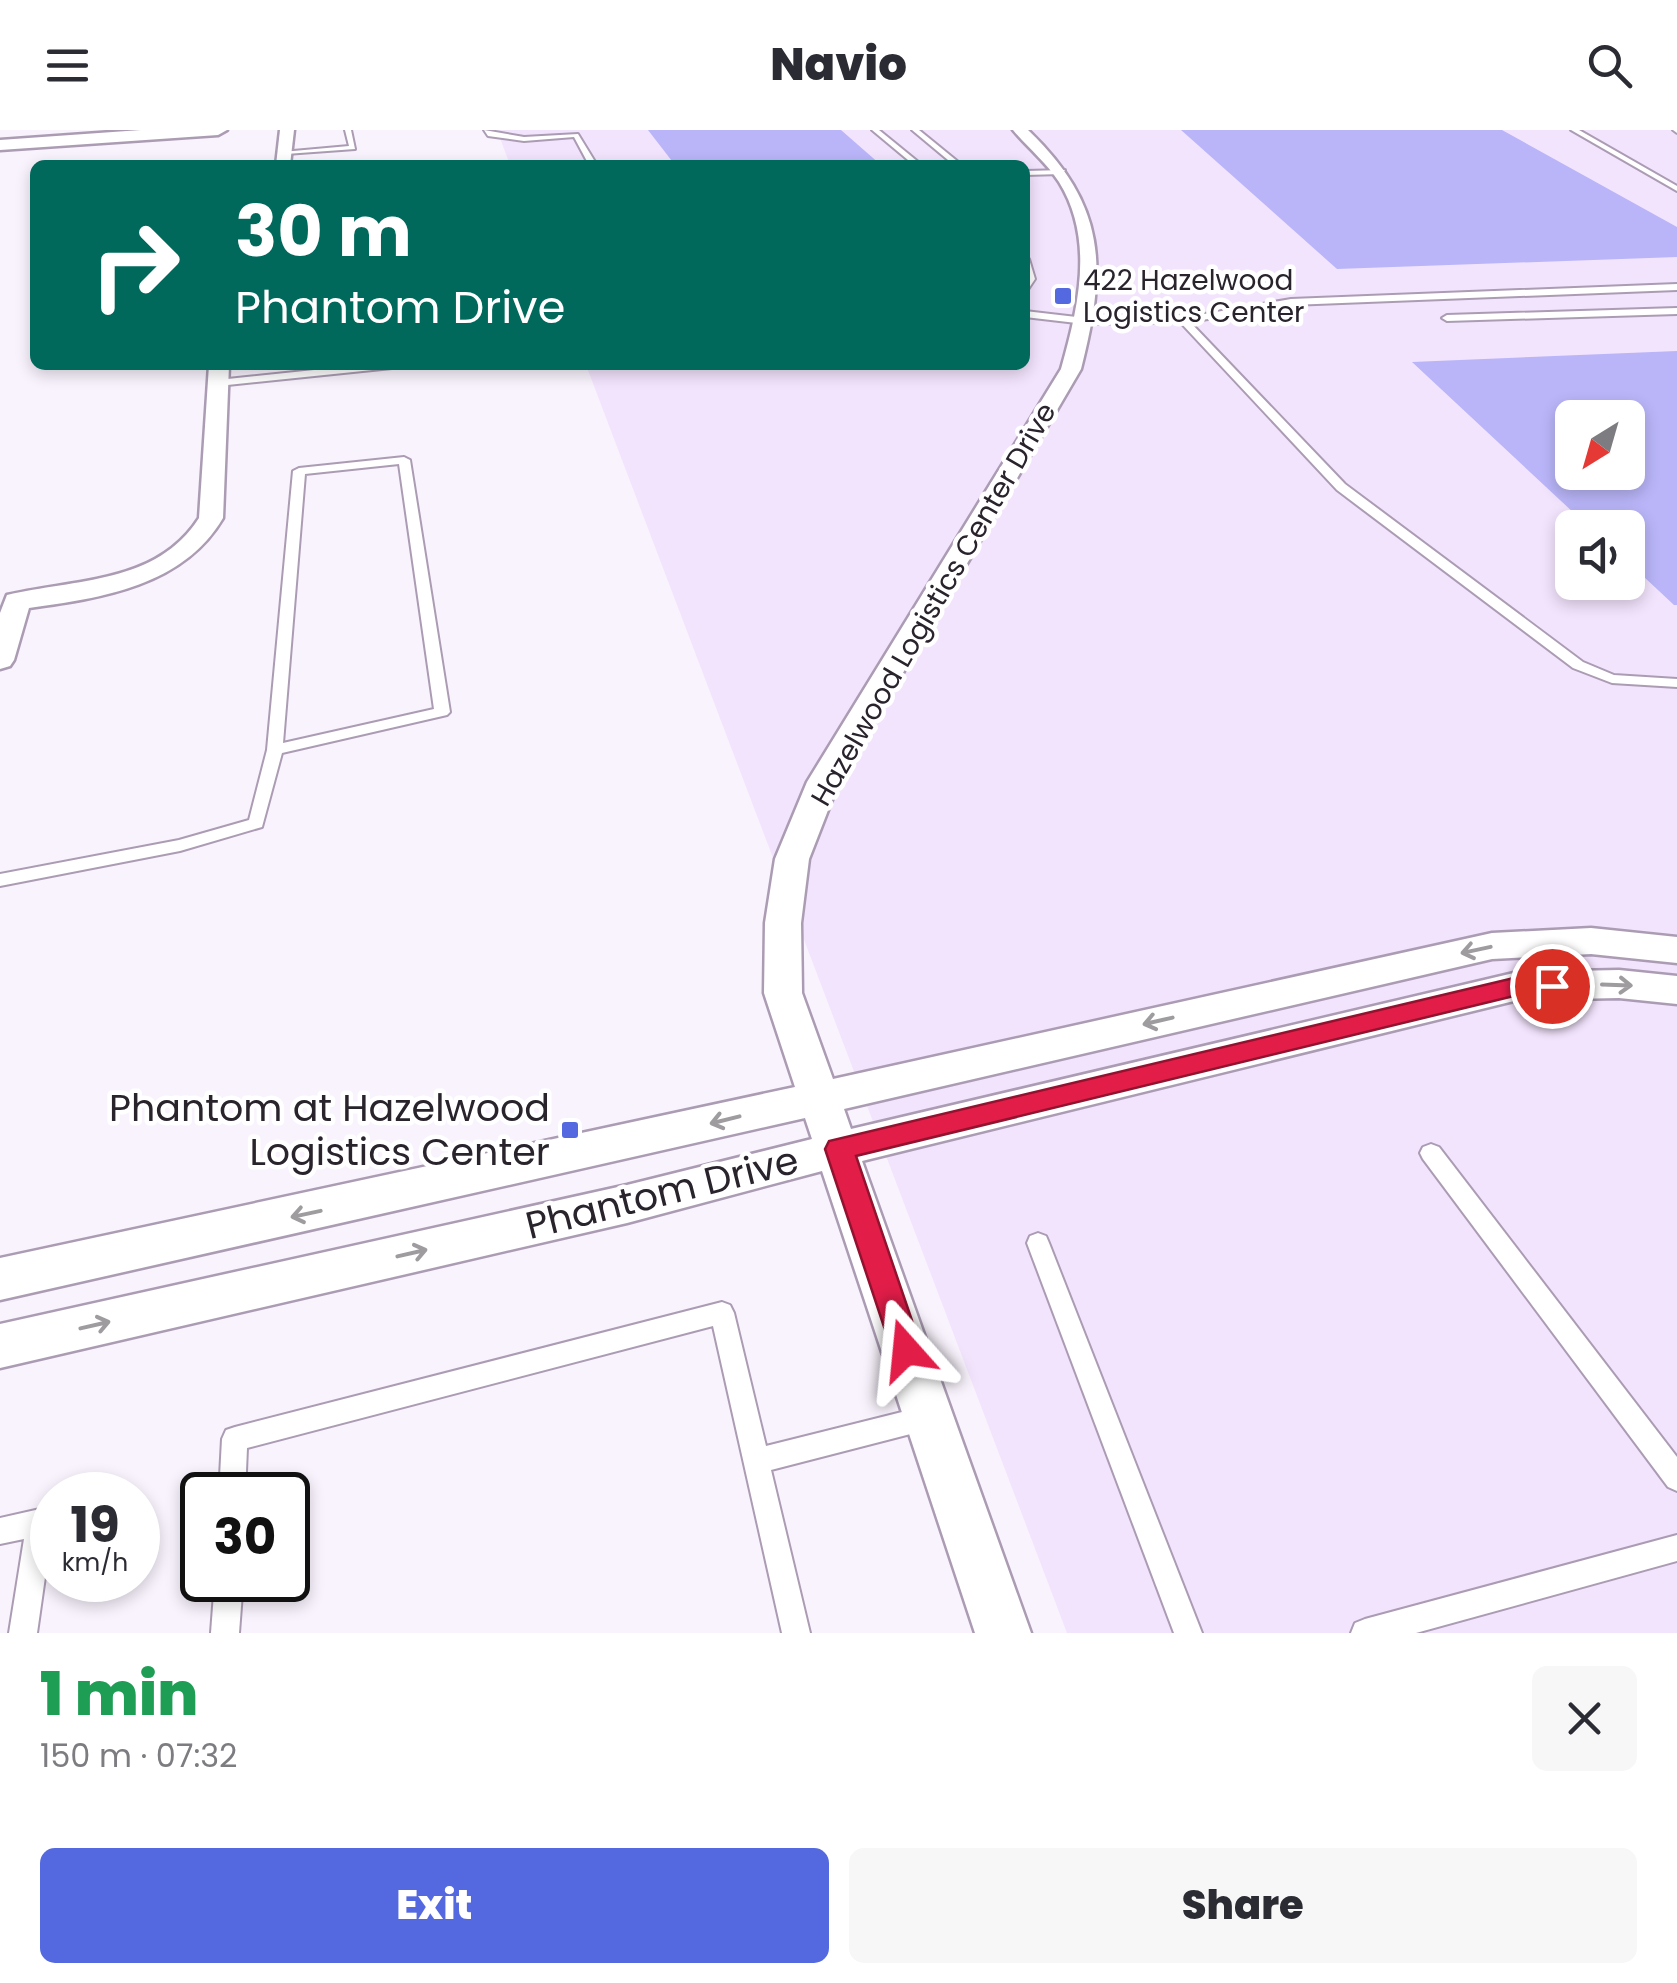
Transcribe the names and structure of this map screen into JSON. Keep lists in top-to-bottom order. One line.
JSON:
{"streets":{"street":["Hazelwood Logistics Center Drive","Phantom Drive"]},"crossings":[["Hazelwood Logistics Center Drive","Phantom Drive"]],"places":{"transit":["422 Hazelwood Logistics Center","Phantom at Hazelwood Logistics Center"]},"north":"bottom left","page":{"header":"Navio","turn":["30 m","Phantom Drive"],"speed":"19 km/h","limit":"30","heading":["1 min","150 m · 07:32"],"buttons":["Exit","Share"]}}
